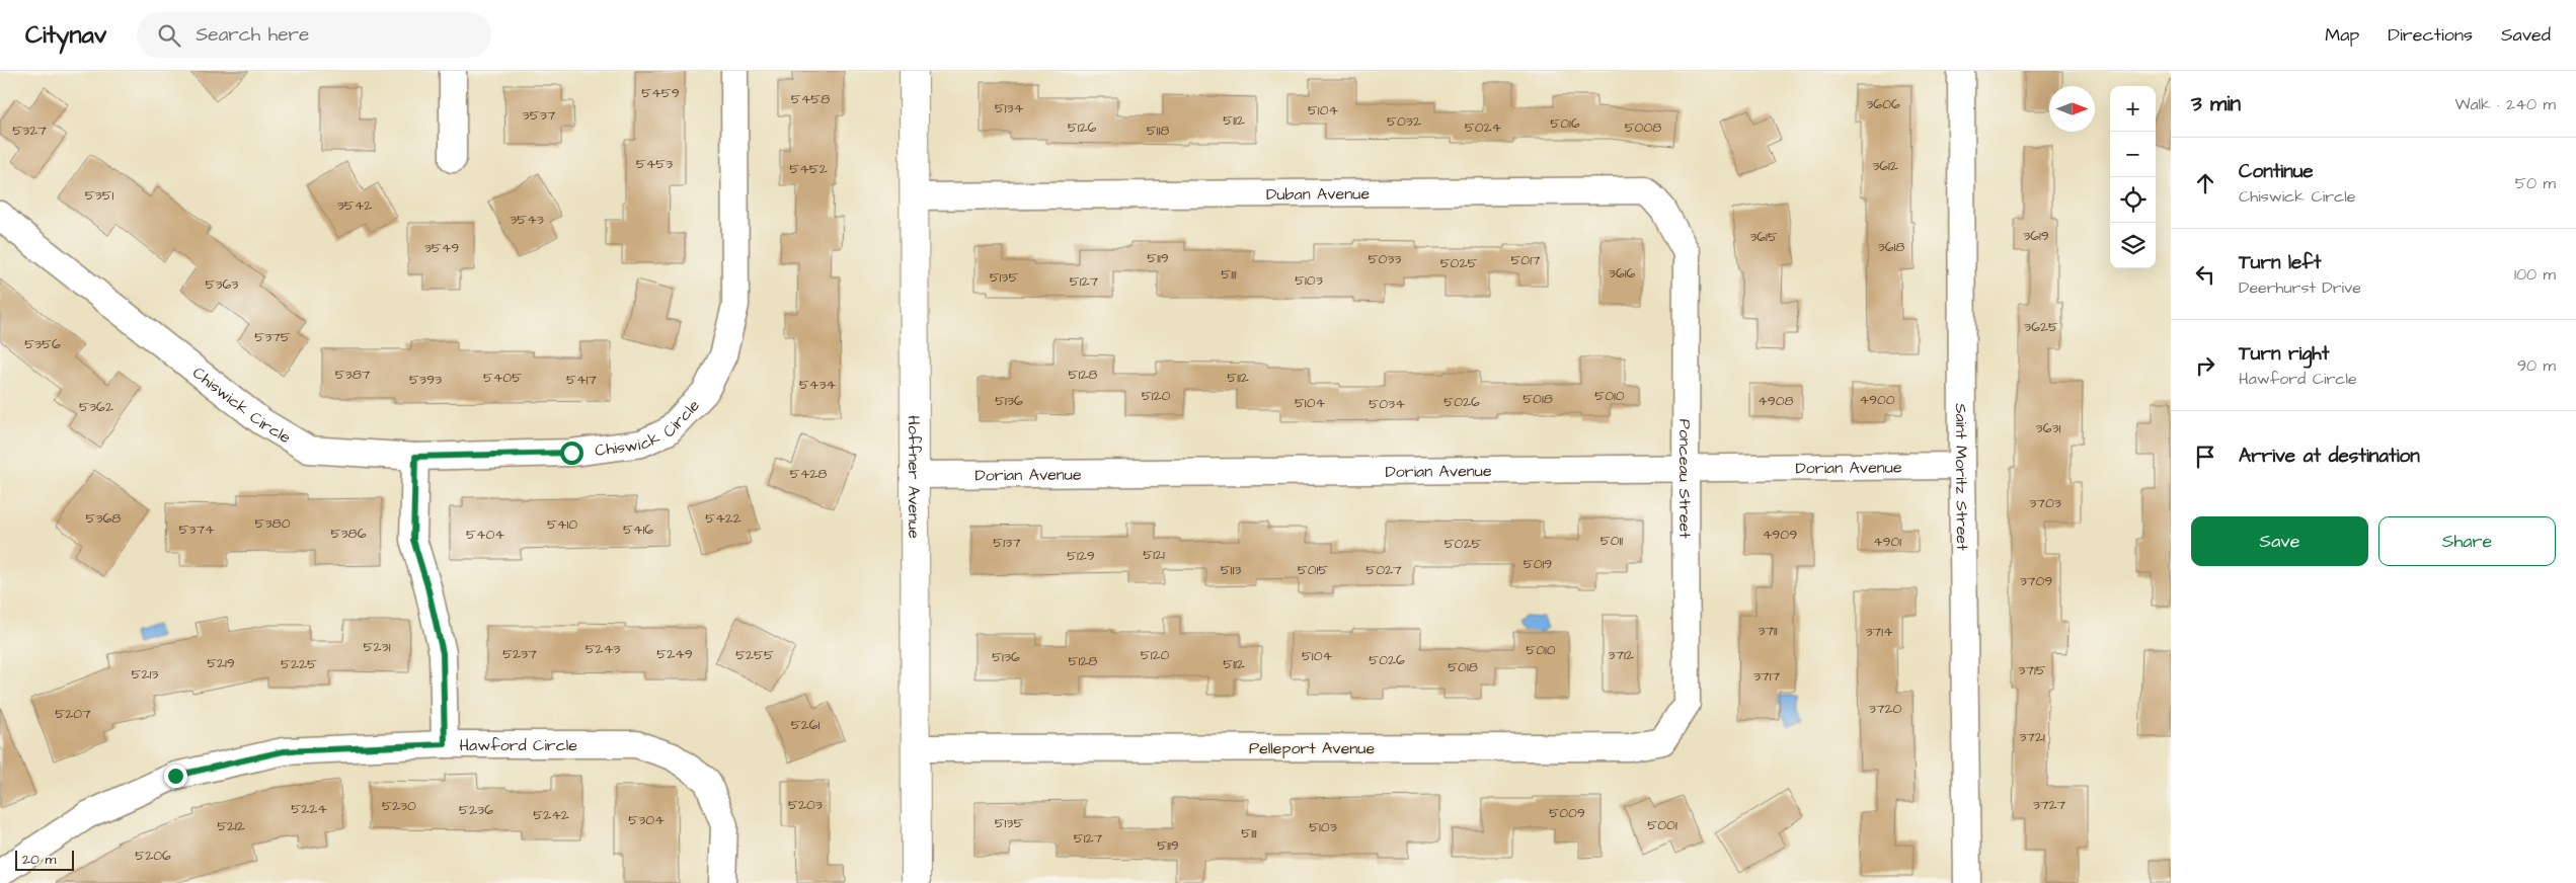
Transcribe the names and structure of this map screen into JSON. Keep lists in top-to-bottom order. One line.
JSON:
{"streets":{"main road":["Hoffner Avenue"],"street":["Duban Avenue","Chiswick Circle","Dorian Avenue","Saint Moritz Street","Ponceau Street","Hawford Circle","Pelleport Avenue"]},"crossings":[["Duban Avenue","Hoffner Avenue"],["Duban Avenue","Ponceau Street"],["Dorian Avenue","Hoffner Avenue"],["Dorian Avenue","Saint Moritz Street"],["Dorian Avenue","Ponceau Street"],["Hoffner Avenue","Pelleport Avenue"],["Ponceau Street","Pelleport Avenue"]],"house_numbers":["5459","5458","3606","5134","5104","3537","5112","5032","5016","5126","5024","5008","5327","5118","5453","3612","5452","5351","3542","3543","3619","3615","3618","3549","5119","5033","5017","5025","3616","5111","5135","5103","5127","5363","3625","5375","5356","5387","5128","5405","5112","5393","5417","5434","5120","5010","5018","4900","5136","4908","5026","5104","5034","5362","3631","5428","3703","5368","5422","5380","5410","5374","5416","5386","5404","4909","5011","4901","5137","5025","5121","5129","5019","5113","5015","5027","3709","3711","3714","5231","5243","5010","5237","5249","5255","5120","3712","5104","5136","5026","5128","5219","5225","5112","5018","3715","5213","3717","3720","5207","5261","3721","5203","3727","5230","5224","5236","5009","5242","5304","5135","5001","5212","5103","5111","5127","5119","5206"],"scale_bar":"20 m","north":"right","page":{"header":"Citynav","search":"Search here","nav":["Map","Directions","Saved"],"heading":["3 min","Walk · 240 m"],"map_buttons":["+","−"],"list":[["Continue","Chiswick Circle","50 m"],["Turn left","Deerhurst Drive","100 m"],["Turn right","Hawford Circle","90 m"],"Arrive at destination"],"buttons":["Save","Share"],"scale":"20 m"}}
